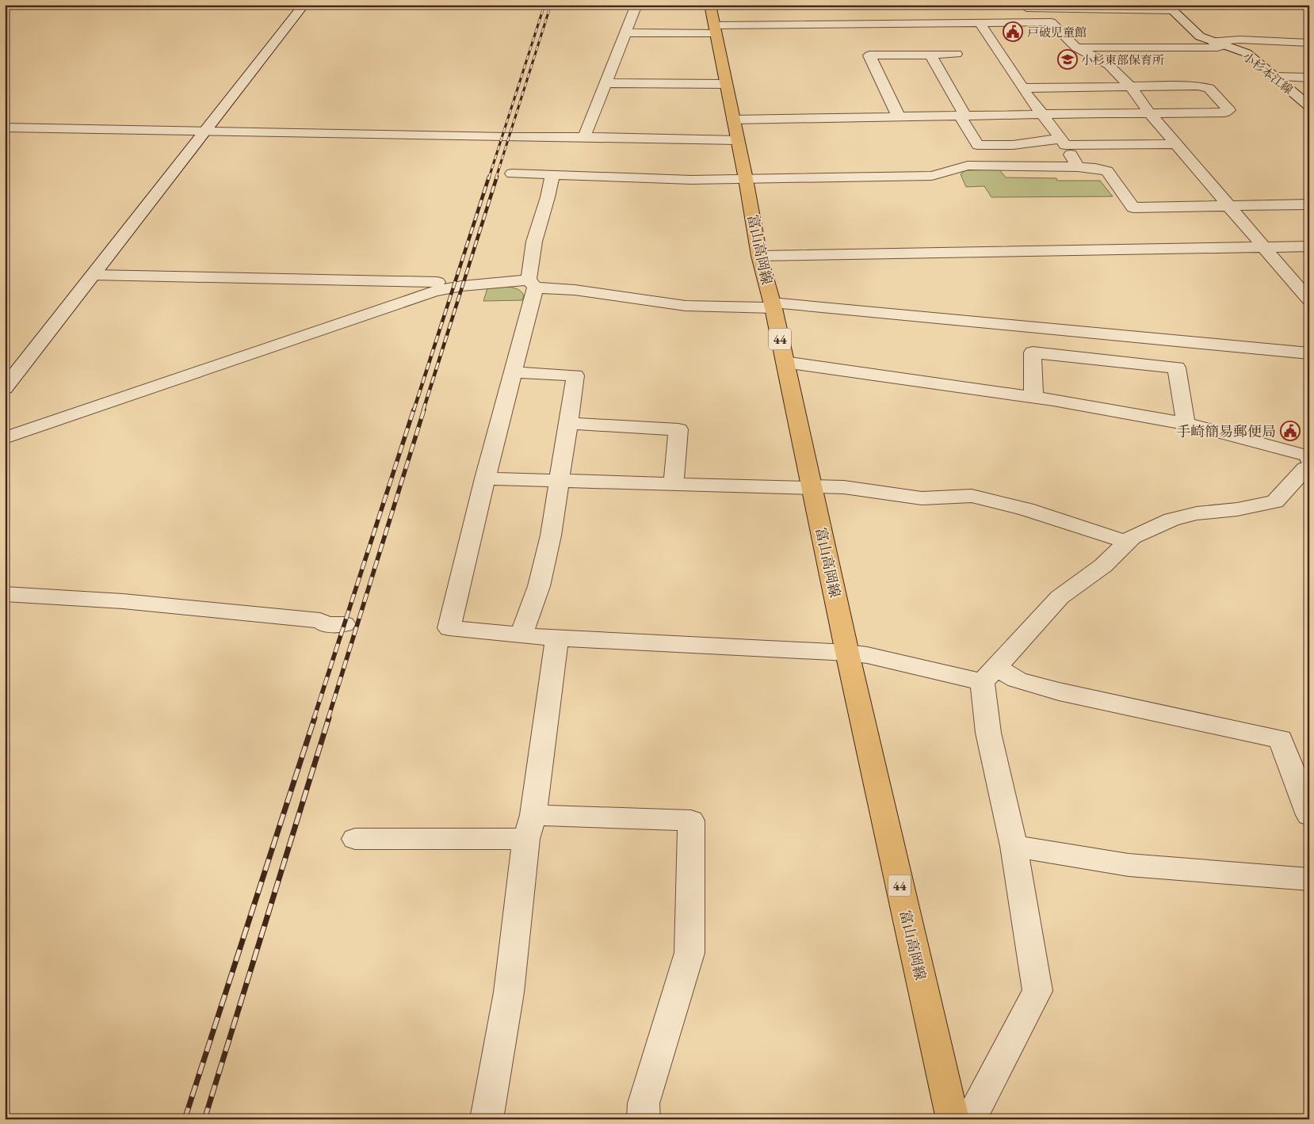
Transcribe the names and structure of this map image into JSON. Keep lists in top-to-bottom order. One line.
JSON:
{"streets":{"main road":["富山高岡線","44"],"street":["小杉本江線"]},"places":{"public building":["戸破児童館","手崎簡易郵便局"],"school or university":["小杉東部保育所"]}}
